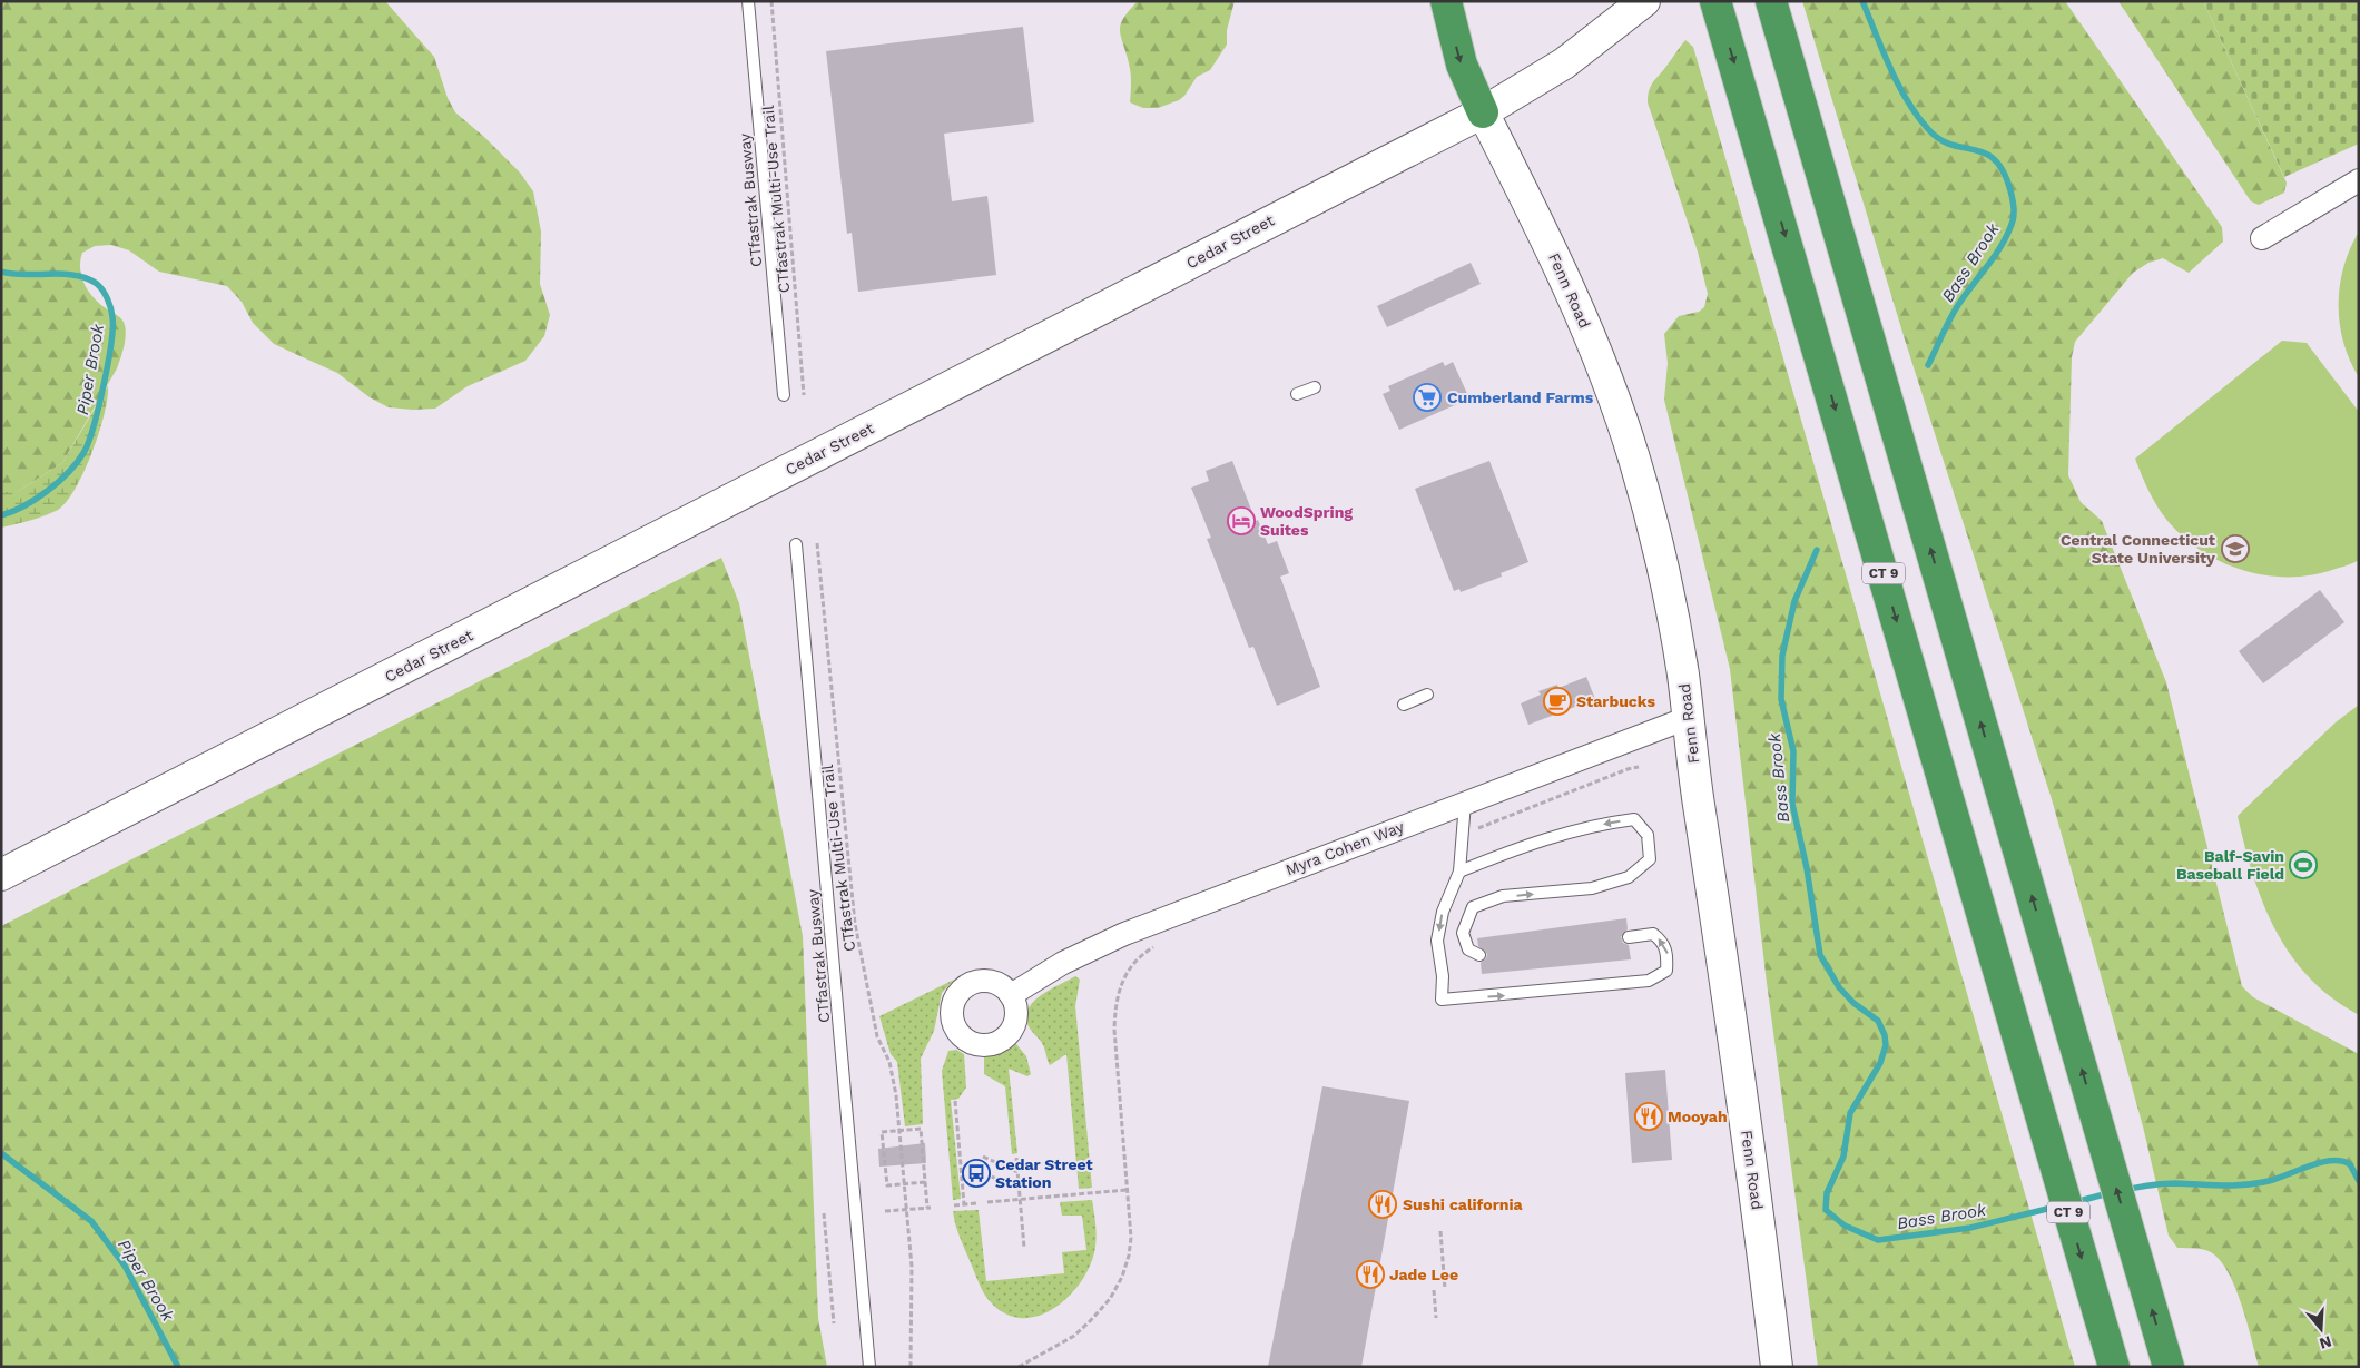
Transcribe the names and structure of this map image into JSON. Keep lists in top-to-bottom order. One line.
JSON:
{"streets":{"highway":["CT 9"],"main road":["Cedar Street","Fenn Road"],"street":["Myra Cohen Way"],"lane":["CTfastrak Busway"],"path":["CTfastrak Multi-Use Trail"]},"crossings":[["Cedar Street","Fenn Road"],["Fenn Road","Myra Cohen Way"]],"water":["Bass Brook","Piper Brook"],"places":{"supermarket":["Cumberland Farms"],"hotel":["WoodSpring Suites"],"school or university":["Central Connecticut State University"],"cafe":["Starbucks"],"sports":["Balf-Savin Baseball Field"],"restaurant":["Mooyah","Sushi california","Jade Lee"],"bus stop":["Cedar Street Station"]},"north":"bottom"}
